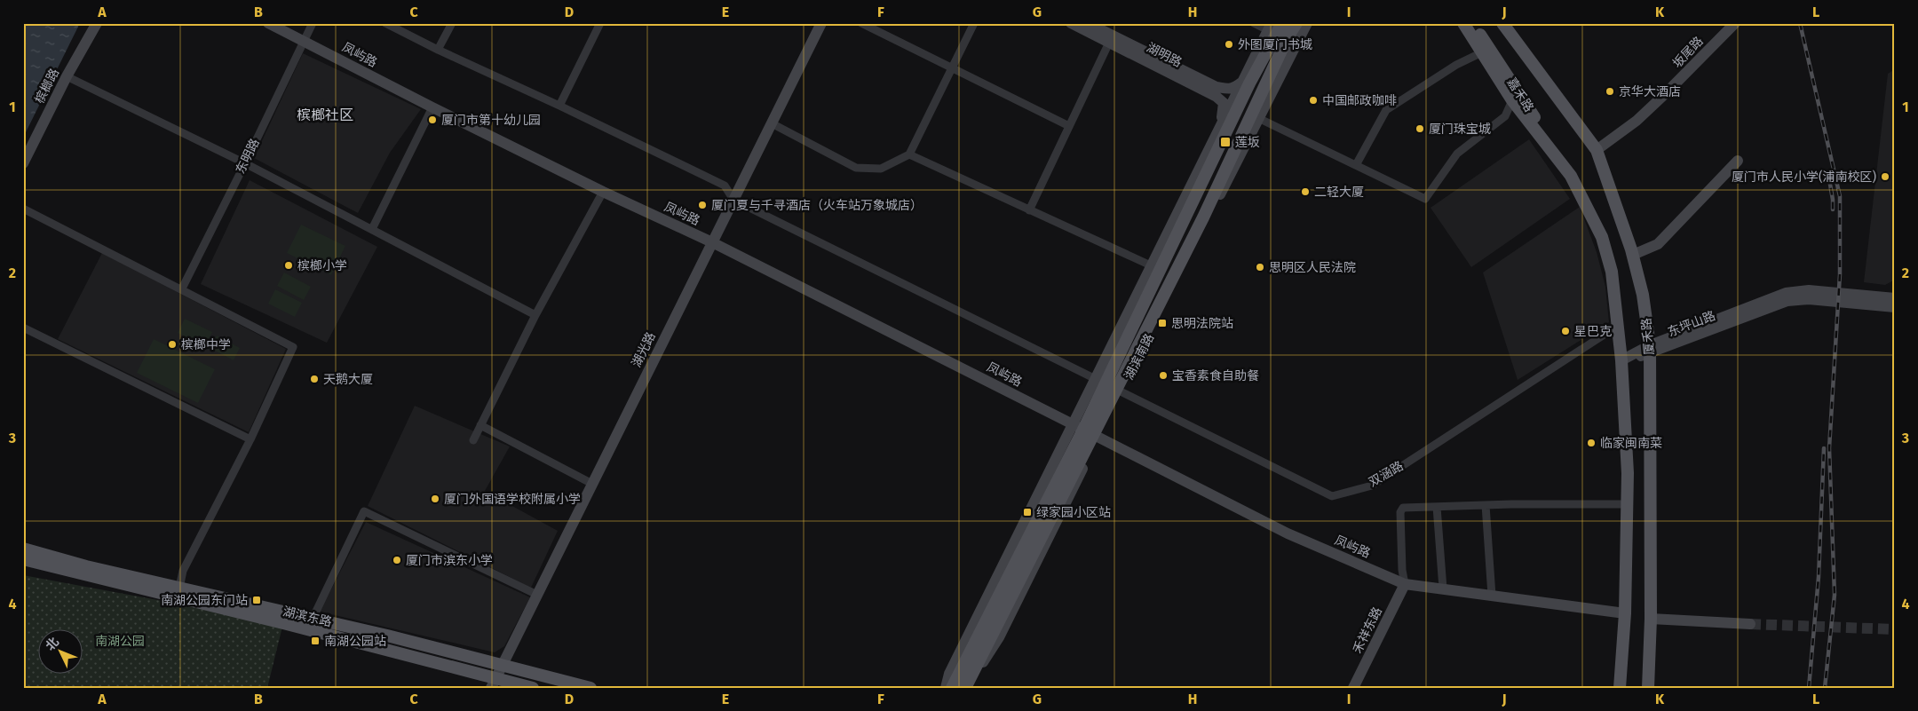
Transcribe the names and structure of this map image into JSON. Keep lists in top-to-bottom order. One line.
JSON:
{"streets":{"main road":["嘉禾路","厦禾路","湖滨南路","湖滨东路"],"street":["坂尾路","凤屿路","湖明路","槟榔路","东明路","东坪山路","湖光路","双涵路","禾祥东路"]},"crossings":[["坂尾路","厦禾路"],["凤屿路","东明路"],["凤屿路","湖光路"],["凤屿路","湖滨南路"],["凤屿路","禾祥东路"],["东坪山路","厦禾路"],["湖光路","双涵路"],["湖光路","湖滨东路"],["湖滨南路","双涵路"]],"districts":["槟榔社区"],"parks":["南湖公园"],"places":{"other":["外图厦门书城","京华大酒店","中国邮政咖啡","厦门市第十幼儿园","厦门珠宝城","厦门市人民小学(浦南校区)","二轻大厦","厦门夏与千寻酒店（火车站万象城店）","槟榔小学","思明区人民法院","星巴克","槟榔中学","宝香素食自助餐","天鹅大厦","临家闽南菜","厦门外国语学校附属小学","厦门市滨东小学"],"transit":["莲坂","思明法院站","绿家园小区站","南湖公园东门站","南湖公园站"]},"north":"top left","grid":{"columns":["A","B","C","D","E","F","G","H","I","J","K","L"],"rows":["1","2","3","4"]}}
